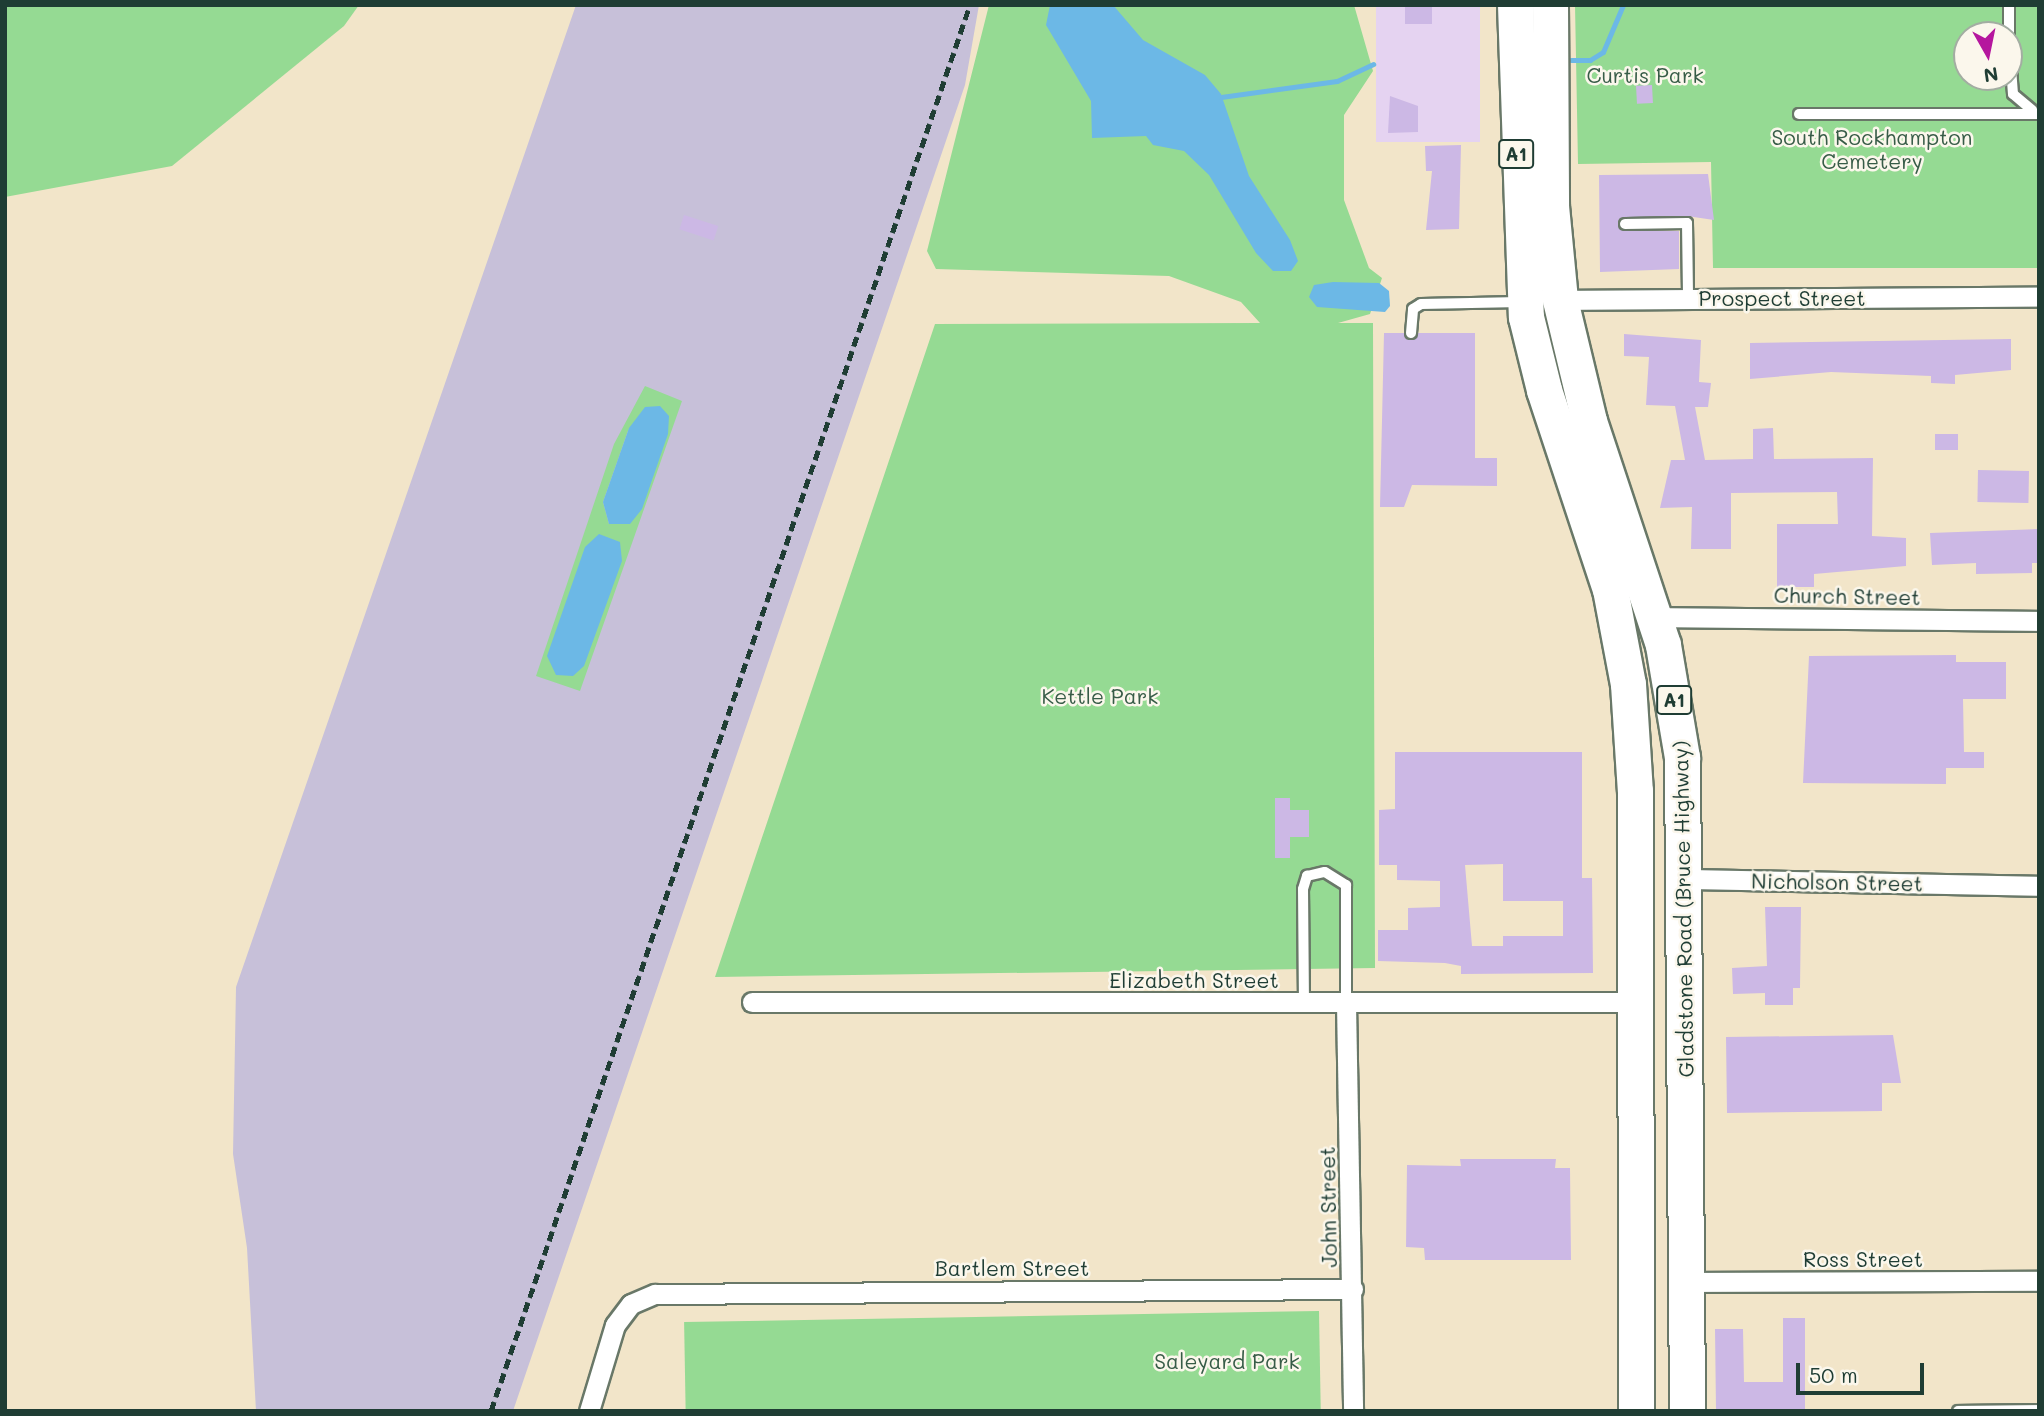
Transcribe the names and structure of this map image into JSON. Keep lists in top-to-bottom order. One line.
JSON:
{"streets":{"highway":["A1","Prospect Street","Nicholson Street","Gladstone Road (Bruce Highway)"],"street":["Church Street","Elizabeth Street","John Street","Ross Street","Bartlem Street"]},"crossings":[["A1","Prospect Street"],["A1","Nicholson Street"],["A1","Elizabeth Street"],["Prospect Street","Gladstone Road (Bruce Highway)"],["Church Street","Gladstone Road (Bruce Highway)"],["Nicholson Street","Gladstone Road (Bruce Highway)"],["Gladstone Road (Bruce Highway)","Ross Street"],["Elizabeth Street","John Street"],["John Street","Bartlem Street"]],"parks":["Curtis Park","South Rockhampton Cemetery","Kettle Park","Saleyard Park"],"scale_bar":"50 m","north":"bottom"}
